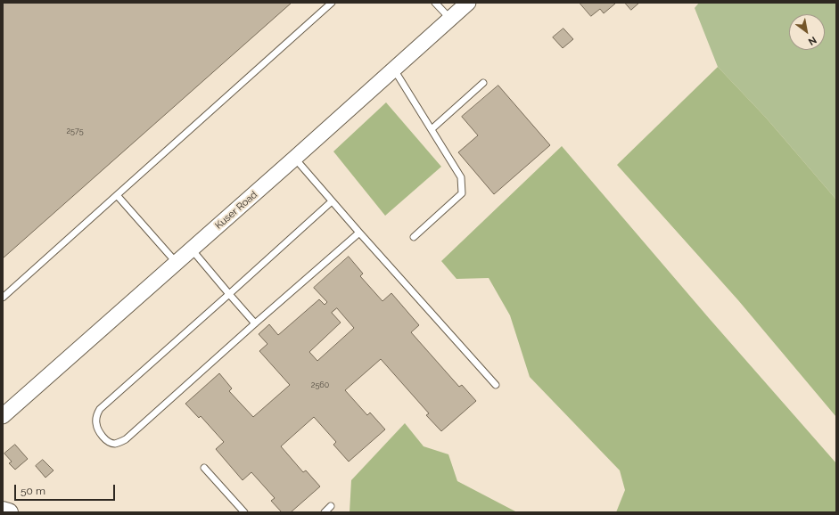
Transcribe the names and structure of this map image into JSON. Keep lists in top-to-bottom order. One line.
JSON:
{"streets":{"street":["Kuser Road"]},"house_numbers":["2575","2560"],"scale_bar":"50 m","north":"bottom right"}
